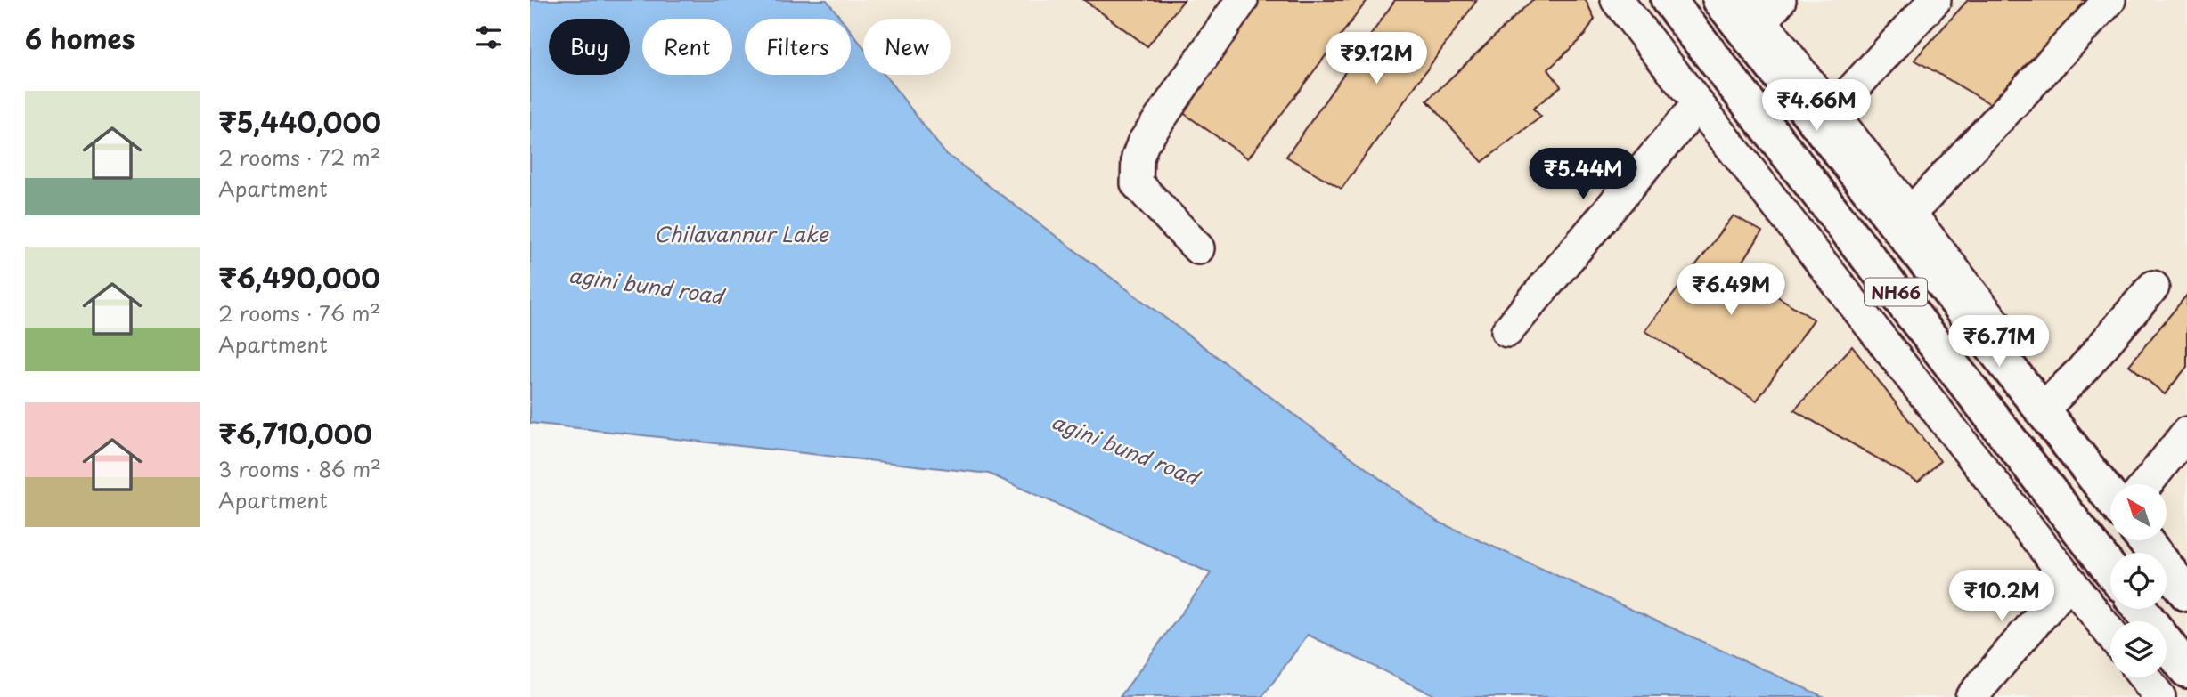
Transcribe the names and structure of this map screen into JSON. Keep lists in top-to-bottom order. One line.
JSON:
{"streets":{"highway":["NH66"]},"water":["Chilavannur Lake","agini bund road"],"north":"top left","page":{"heading":"6 homes","chip":["Buy","Rent","Filters","New"],"price":["₹9.12M","₹4.66M","₹5.44M","₹6.49M","₹6.71M","₹10.2M"],"list":[{"name":"₹5,440,000","note":"2 rooms · 72 m² · Apartment"},{"name":"₹6,490,000","note":"2 rooms · 76 m² · Apartment"},{"name":"₹6,710,000","note":"3 rooms · 86 m² · Apartment"}]}}
